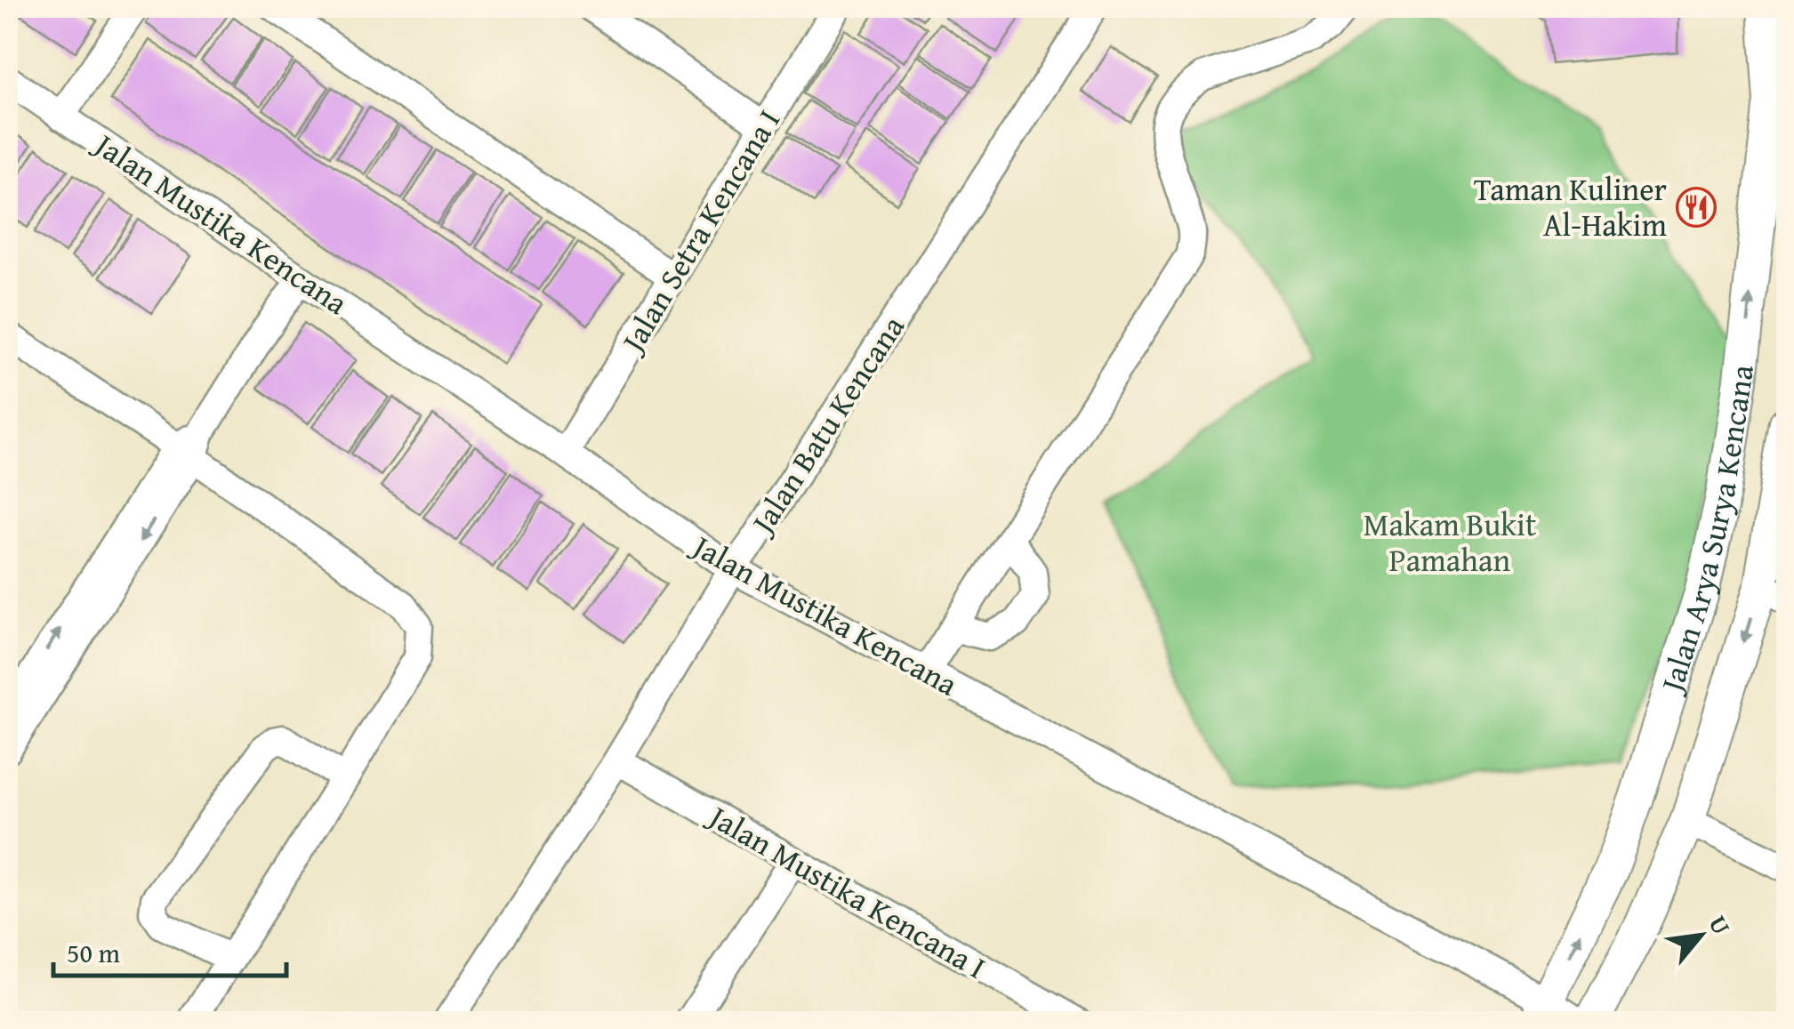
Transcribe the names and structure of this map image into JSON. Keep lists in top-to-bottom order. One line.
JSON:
{"streets":{"street":["Jalan Mustika Kencana","Jalan Setra Kencana I","Jalan Batu Kencana","Jalan Arya Surya Kencana","Jalan Mustika Kencana I"]},"crossings":[["Jalan Mustika Kencana","Jalan Setra Kencana I"],["Jalan Mustika Kencana","Jalan Batu Kencana"],["Jalan Mustika Kencana","Jalan Arya Surya Kencana"],["Jalan Batu Kencana","Jalan Mustika Kencana I"]],"parks":["Makam Bukit Pamahan"],"places":{"restaurant":["Taman Kuliner Al-Hakim"]},"scale_bar":"50 m","north":"top right"}
